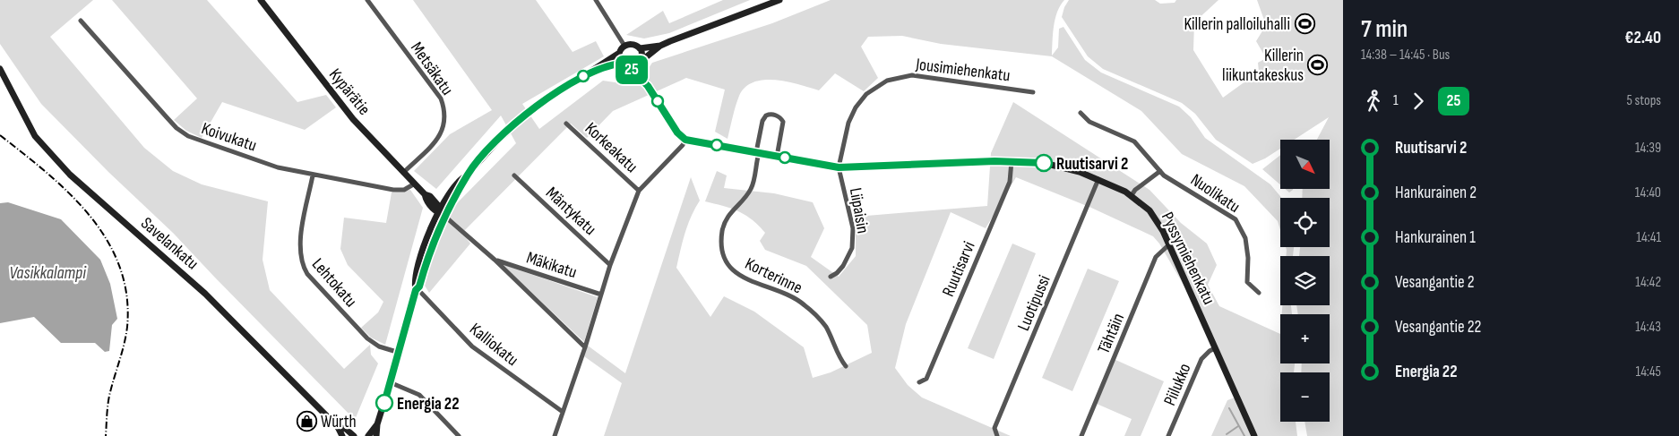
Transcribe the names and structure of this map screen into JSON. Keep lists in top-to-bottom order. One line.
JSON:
{"streets":{"street":["Metsäkatu","Jousimiehenkatu","Kypärätie","Koivukatu","Korkeakatu","Nuolikatu","Mäntykatu","Liipaisin","Savelankatu","Pyssymiehenkatu","Mäkikatu","Ruutisarvi","Korterinne","Lehtokatu","Luotipussi","Tähtäin","Kalliokatu","Piilukko"]},"crossings":[["Metsäkatu","Kypärätie"],["Jousimiehenkatu","Liipaisin"],["Jousimiehenkatu","Pyssymiehenkatu"],["Kypärätie","Koivukatu"],["Kypärätie","Mäkikatu"],["Koivukatu","Lehtokatu"],["Liipaisin","Pyssymiehenkatu"],["Pyssymiehenkatu","Ruutisarvi"],["Pyssymiehenkatu","Korterinne"],["Pyssymiehenkatu","Luotipussi"],["Pyssymiehenkatu","Tähtäin"],["Pyssymiehenkatu","Piilukko"]],"water":["Vasikkalampi"],"places":{"sports":["Killerin palloiluhalli","Killerin liikuntakeskus"],"other":["Ruutisarvi 2","Energia 22"],"shop":["Würth"]},"lines":["bus line 25"],"north":"bottom right","page":{"on_map":"25","heading":["7 min","14:38 – 14:45 · Bus","€2.40"],"legs":["1","25","5 stops"],"list":[{"name":"Ruutisarvi 2","value":"14:39"},{"name":"Hankurainen 2","value":"14:40"},{"name":"Hankurainen 1","value":"14:41"},{"name":"Vesangantie 2","value":"14:42"},{"name":"Vesangantie 22","value":"14:43"},{"name":"Energia 22","value":"14:45"}],"map_buttons":["+","−"]}}
